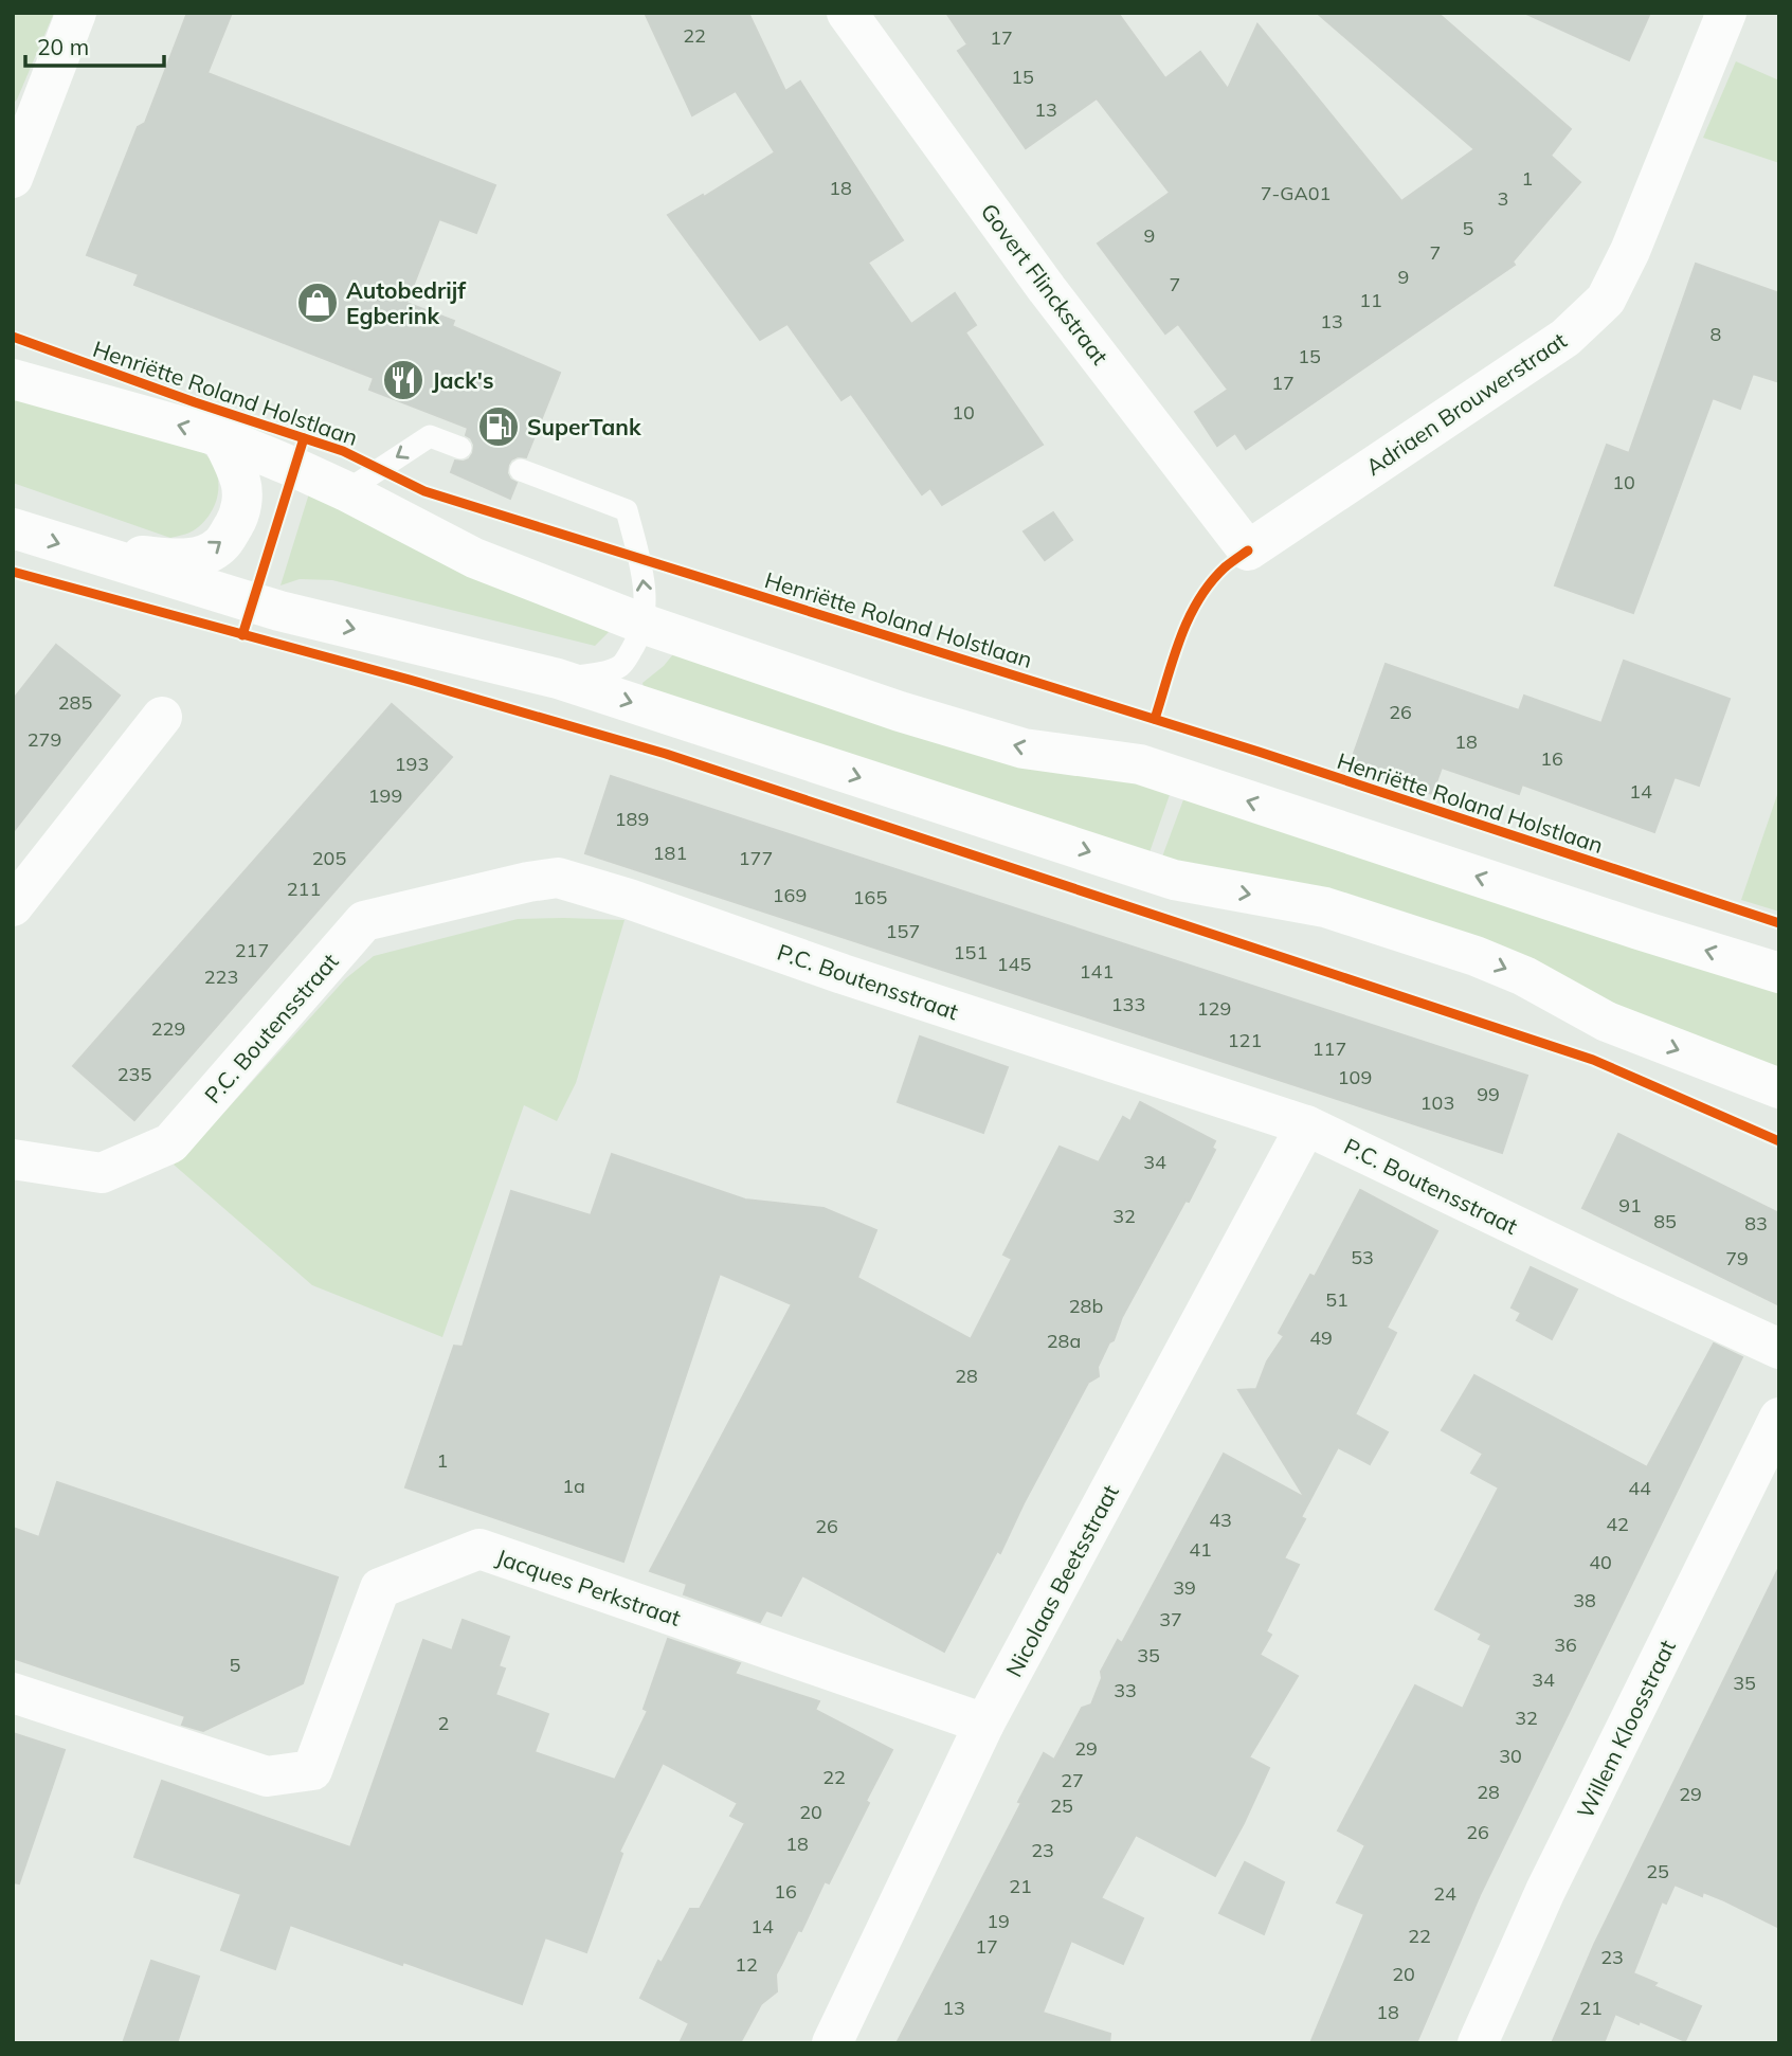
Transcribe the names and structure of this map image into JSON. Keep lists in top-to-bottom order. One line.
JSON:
{"streets":{"street":["Govert Flinckstraat","Henriëtte Roland Holstlaan","Adriaen Brouwerstraat","P.C. Boutensstraat","Nicolaas Beetsstraat","Jacques Perkstraat","Willem Kloosstraat"]},"crossings":[["Govert Flinckstraat","Adriaen Brouwerstraat"],["P.C. Boutensstraat","Nicolaas Beetsstraat"],["Nicolaas Beetsstraat","Jacques Perkstraat"]],"places":{"shop":["Autobedrijf Egberink"],"restaurant":["Jack's"],"fuel station":["SuperTank"]},"house_numbers":["22","17","15","13","1","18","7-GA01","3","5","9","7","9","7","11","13","8","15","17","10","10","285","26","279","18","16","193","14","199","189","181","205","177","211","169","165","157","217","151","145","141","223","133","129","229","121","117","235","109","99","103","34","91","32","85","83","53","79","51","28b","49","28a","28","1","1a","44","43","42","26","41","40","39","38","37","36","35","5","34","35","33","32","2","29","30","22","27","28","29","25","20","26","18","23","25","21","16","24","19","14","22","17","23","12","20","13","21","18"],"scale_bar":"20 m"}
